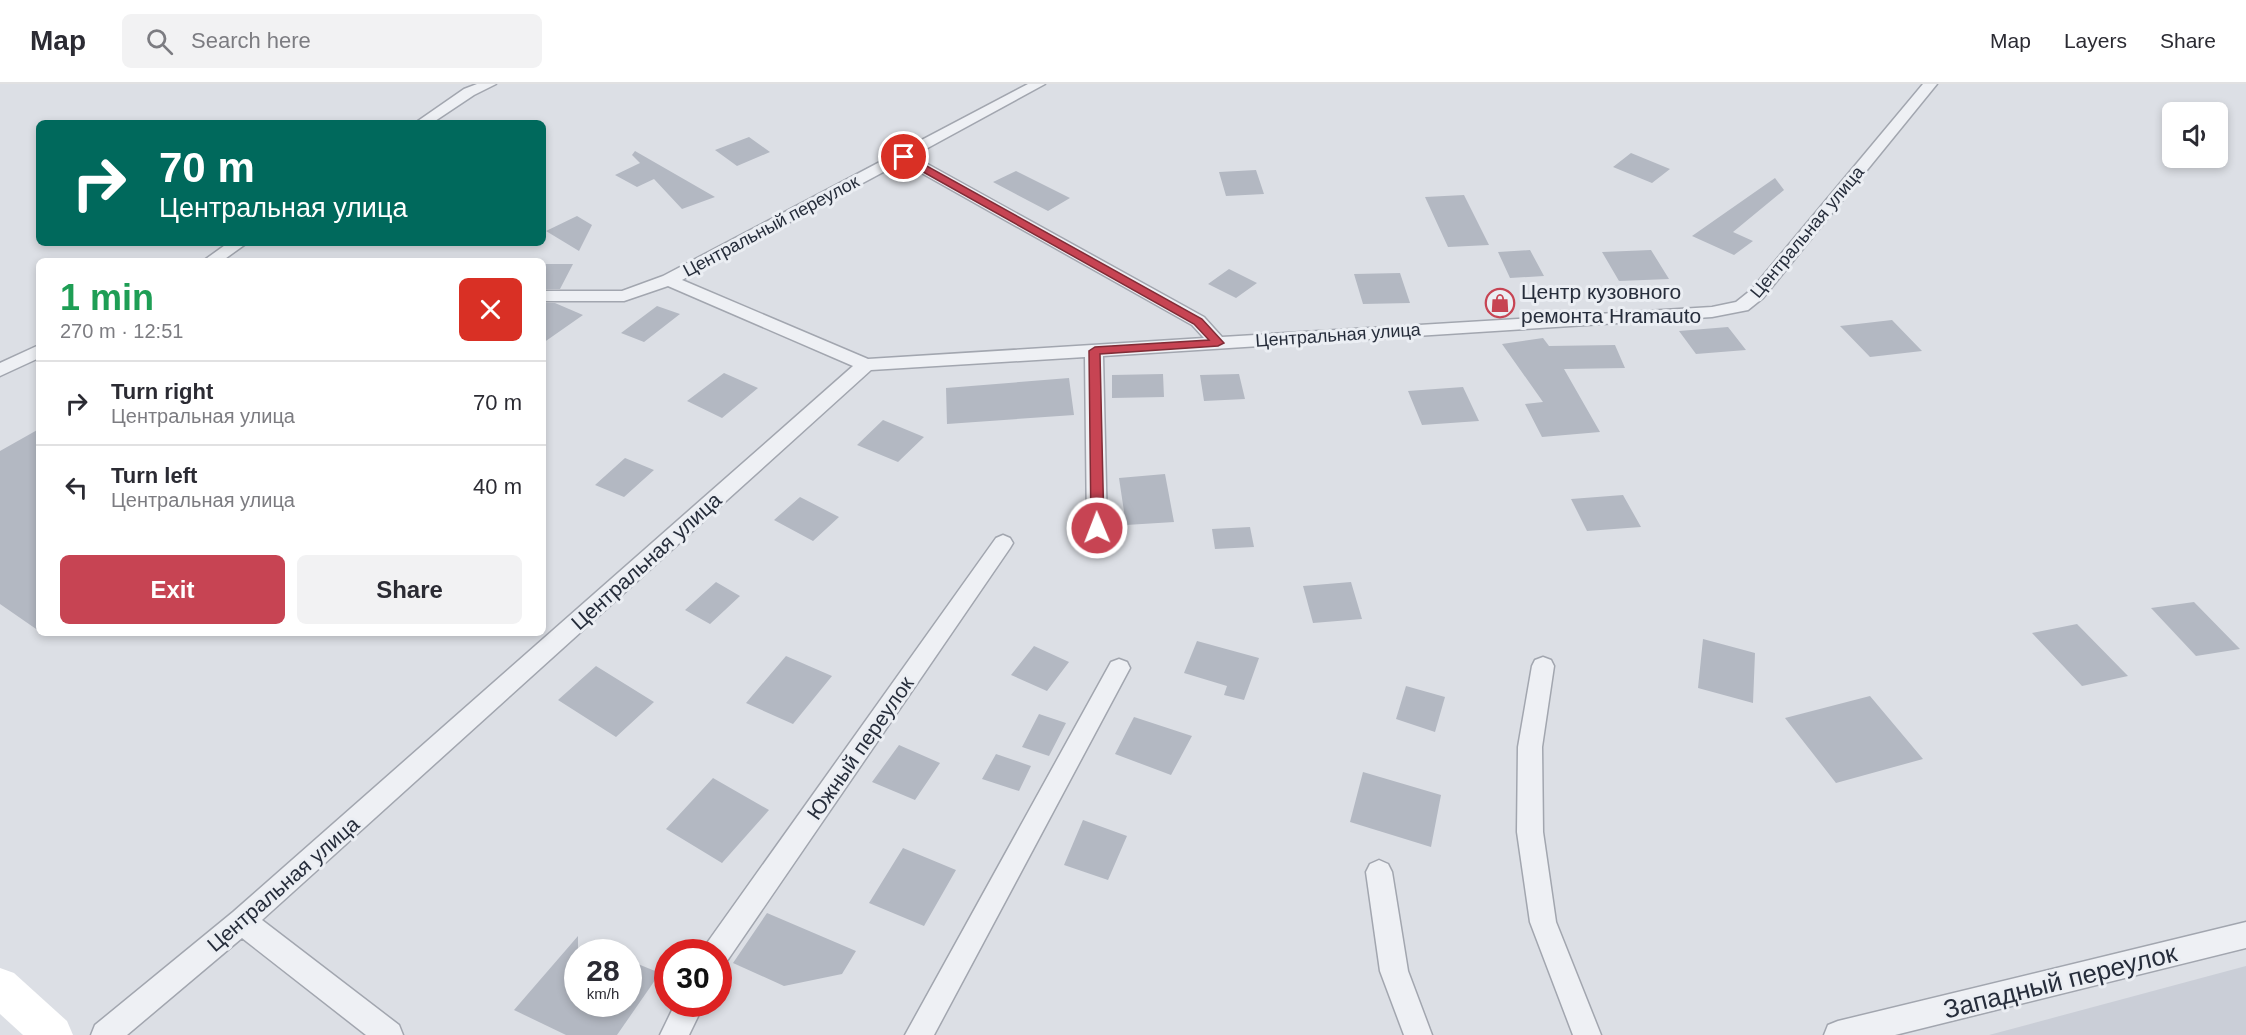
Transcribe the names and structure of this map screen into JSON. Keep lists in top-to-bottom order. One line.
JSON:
{"streets":{"street":["Центральный переулок","Центральная улица","Южный переулок","Западный переулок"]},"crossings":[["Центральный переулок","Центральная улица"]],"places":{"shop":["Центр кузовного ремонта Hramauto"]},"page":{"header":"Map","search":"Search here","nav":["Map","Layers","Share"],"turn":["70 m","Центральная улица"],"heading":["1 min","270 m · 12:51"],"list":[{"name":"Turn right","note":"Центральная улица","value":"70 m"},{"name":"Turn left","note":"Центральная улица","value":"40 m"}],"buttons":["Exit","Share"],"speed":"28 km/h","limit":"30"}}
